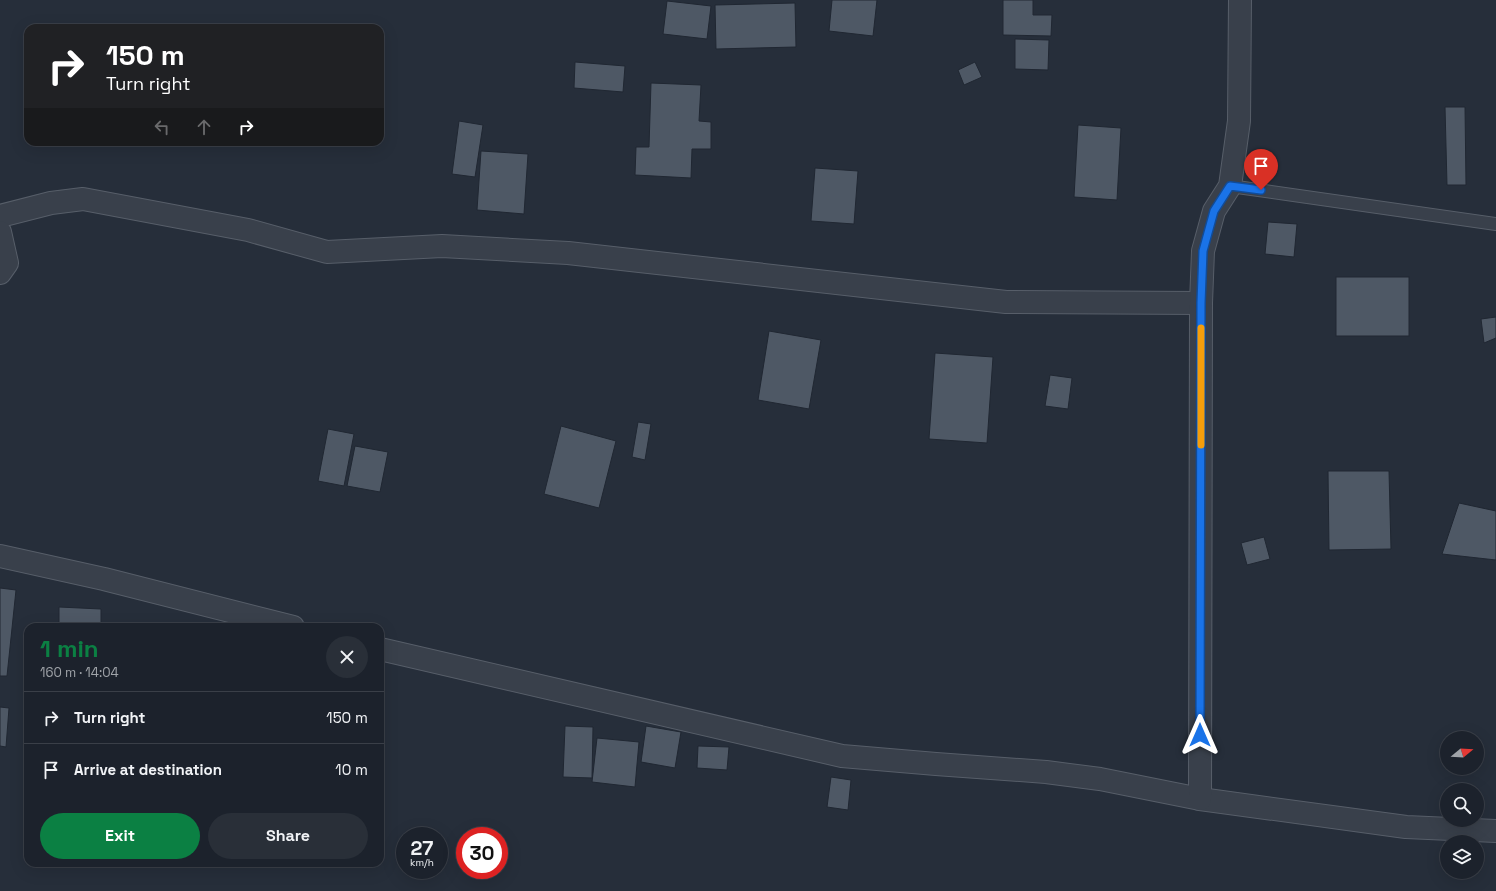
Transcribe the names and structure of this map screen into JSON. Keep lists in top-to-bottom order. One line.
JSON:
{"north":"right","page":{"turn":["150 m","Turn right"],"heading":["1 min","160 m · 14:04"],"list":[{"name":"Turn right","value":"150 m"},{"name":"Arrive at destination","value":"10 m"}],"buttons":["Exit","Share"],"speed":"27 km/h","limit":"30"}}
